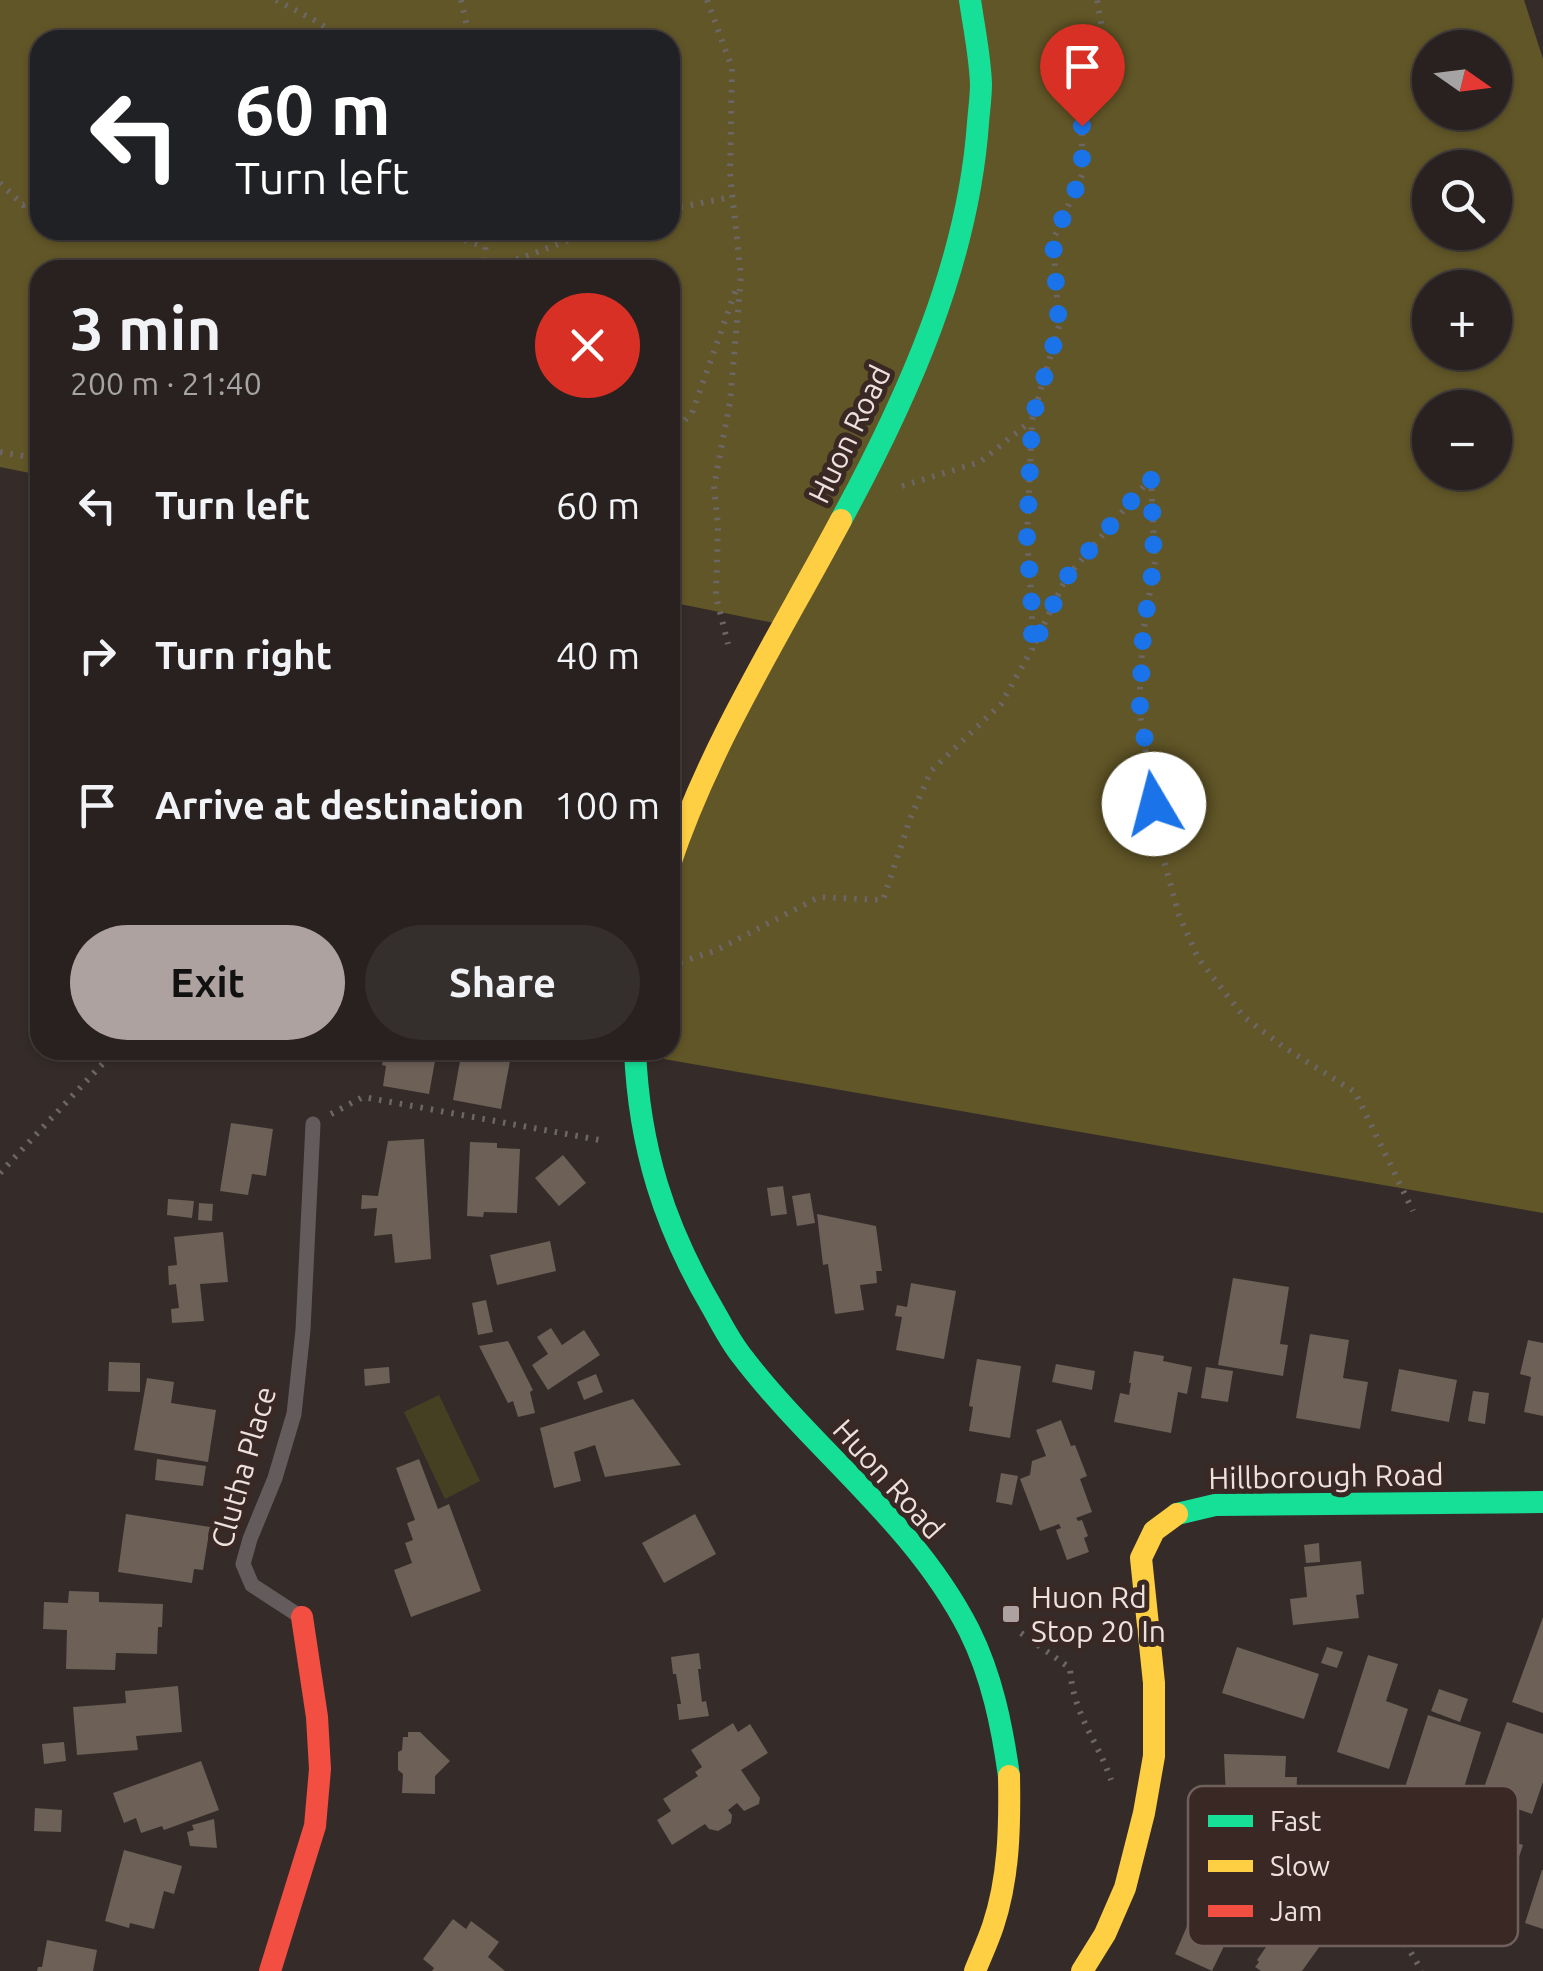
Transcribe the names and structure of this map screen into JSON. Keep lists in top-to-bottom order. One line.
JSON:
{"streets":{"main road":["Huon Road","Clutha Place","Hillborough Road"]},"places":{"transit":["Huon Rd Stop 20 In"]},"legend":["Fast","Slow","Jam"],"north":"right","page":{"map_buttons":["+","−"],"turn":["60 m","Turn left"],"heading":["3 min","200 m · 21:40"],"list":[{"name":"Turn left","value":"60 m"},{"name":"Turn right","value":"40 m"},{"name":"Arrive at destination","value":"100 m"}],"buttons":["Exit","Share"]}}
